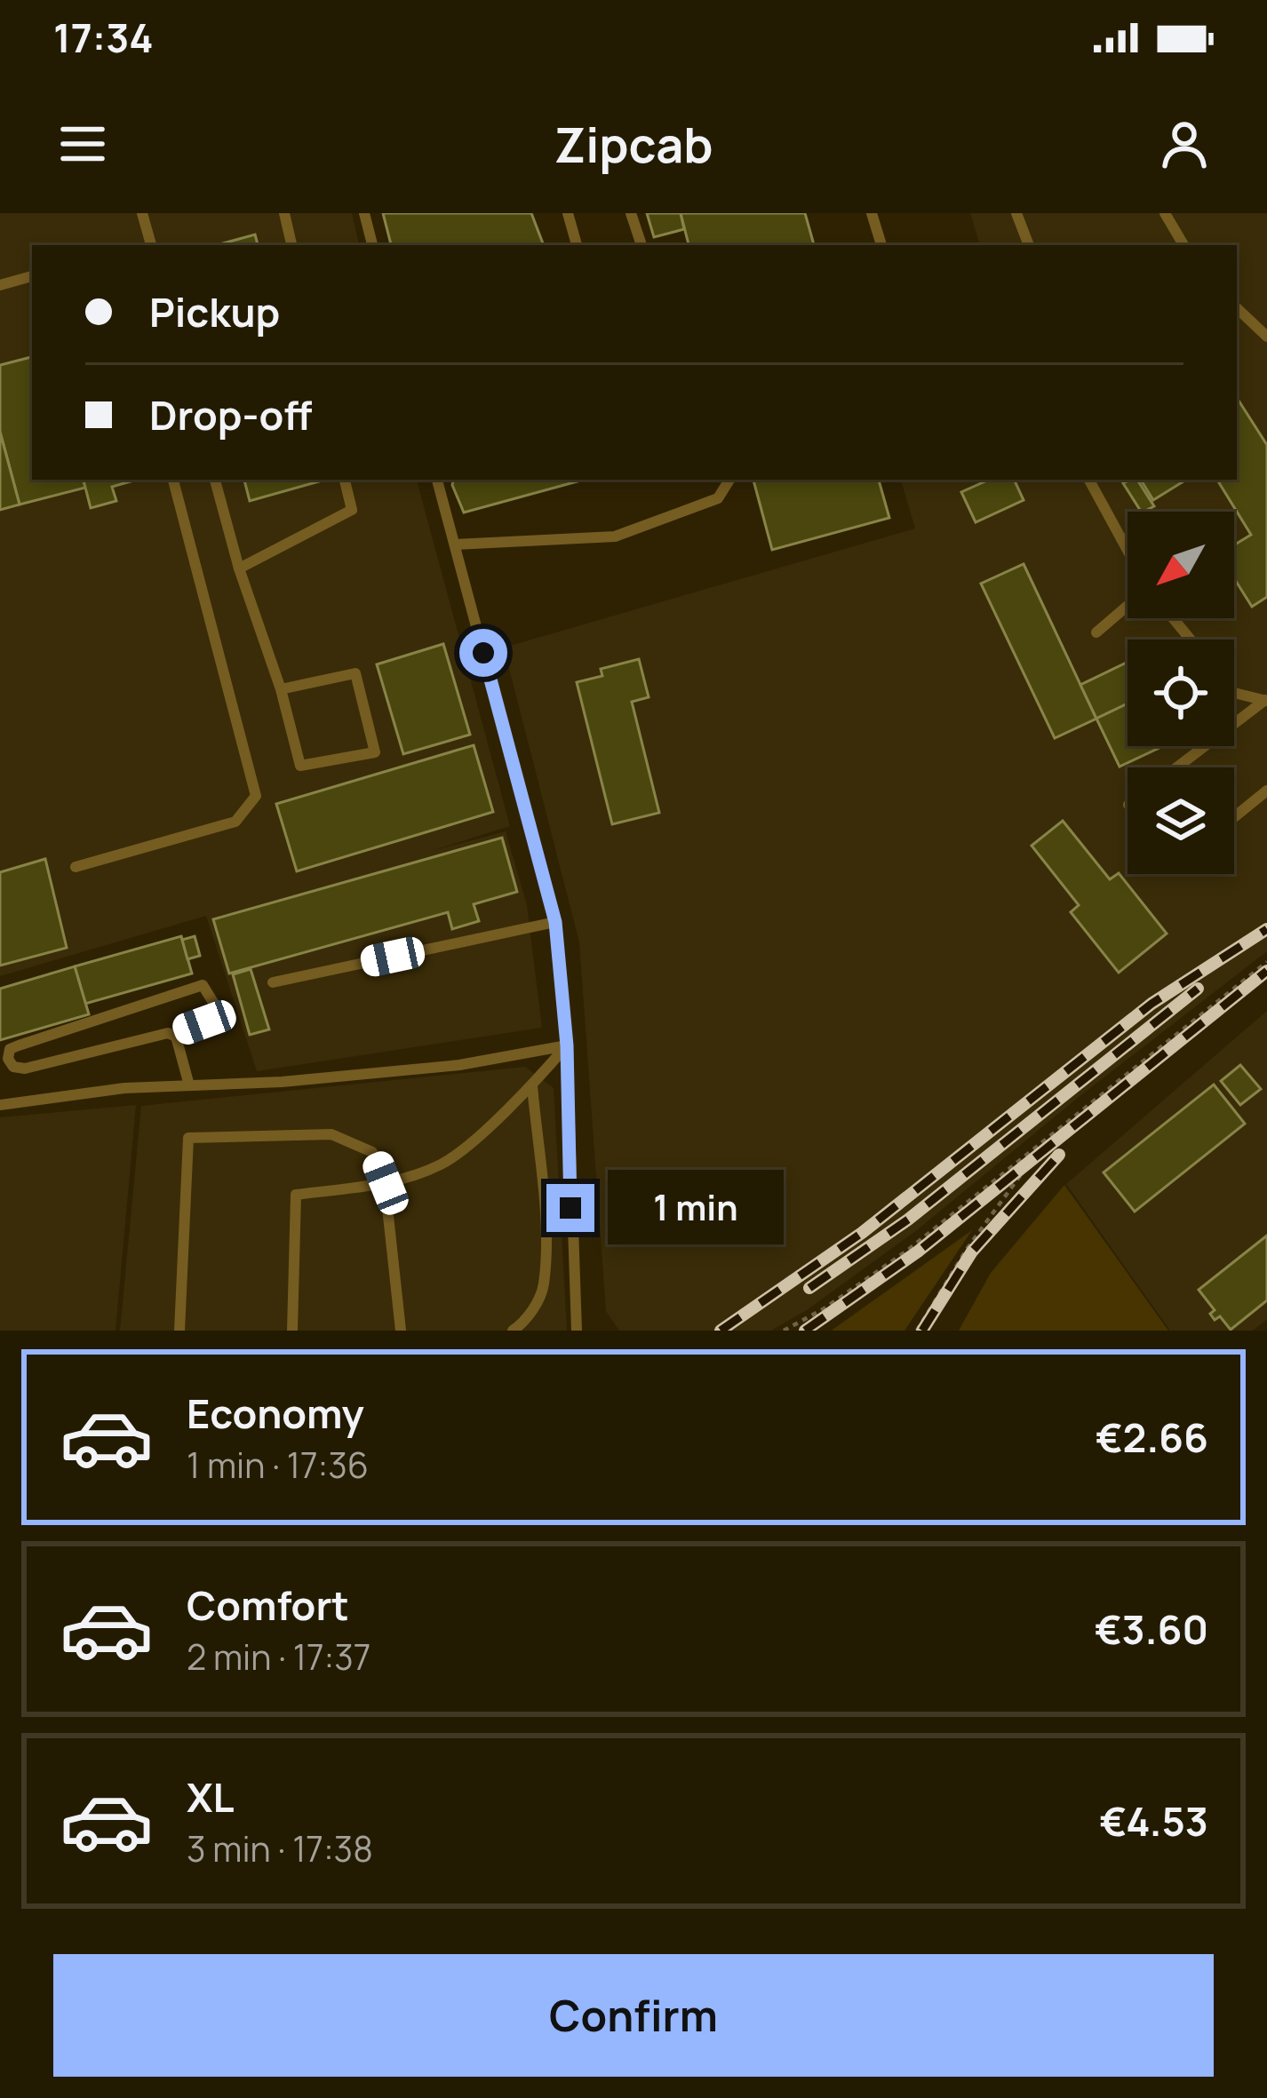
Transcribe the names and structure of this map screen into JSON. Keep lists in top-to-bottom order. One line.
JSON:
{"north":"bottom left","page":{"status":"17:34","header":"Zipcab","banner":["Pickup","Drop-off"],"bubble":"1 min","list":[{"name":"Economy","note":"1 min · 17:36","value":"€2.66"},{"name":"Comfort","note":"2 min · 17:37","value":"€3.60"},{"name":"XL","note":"3 min · 17:38","value":"€4.53"}],"buttons":"Confirm"}}
